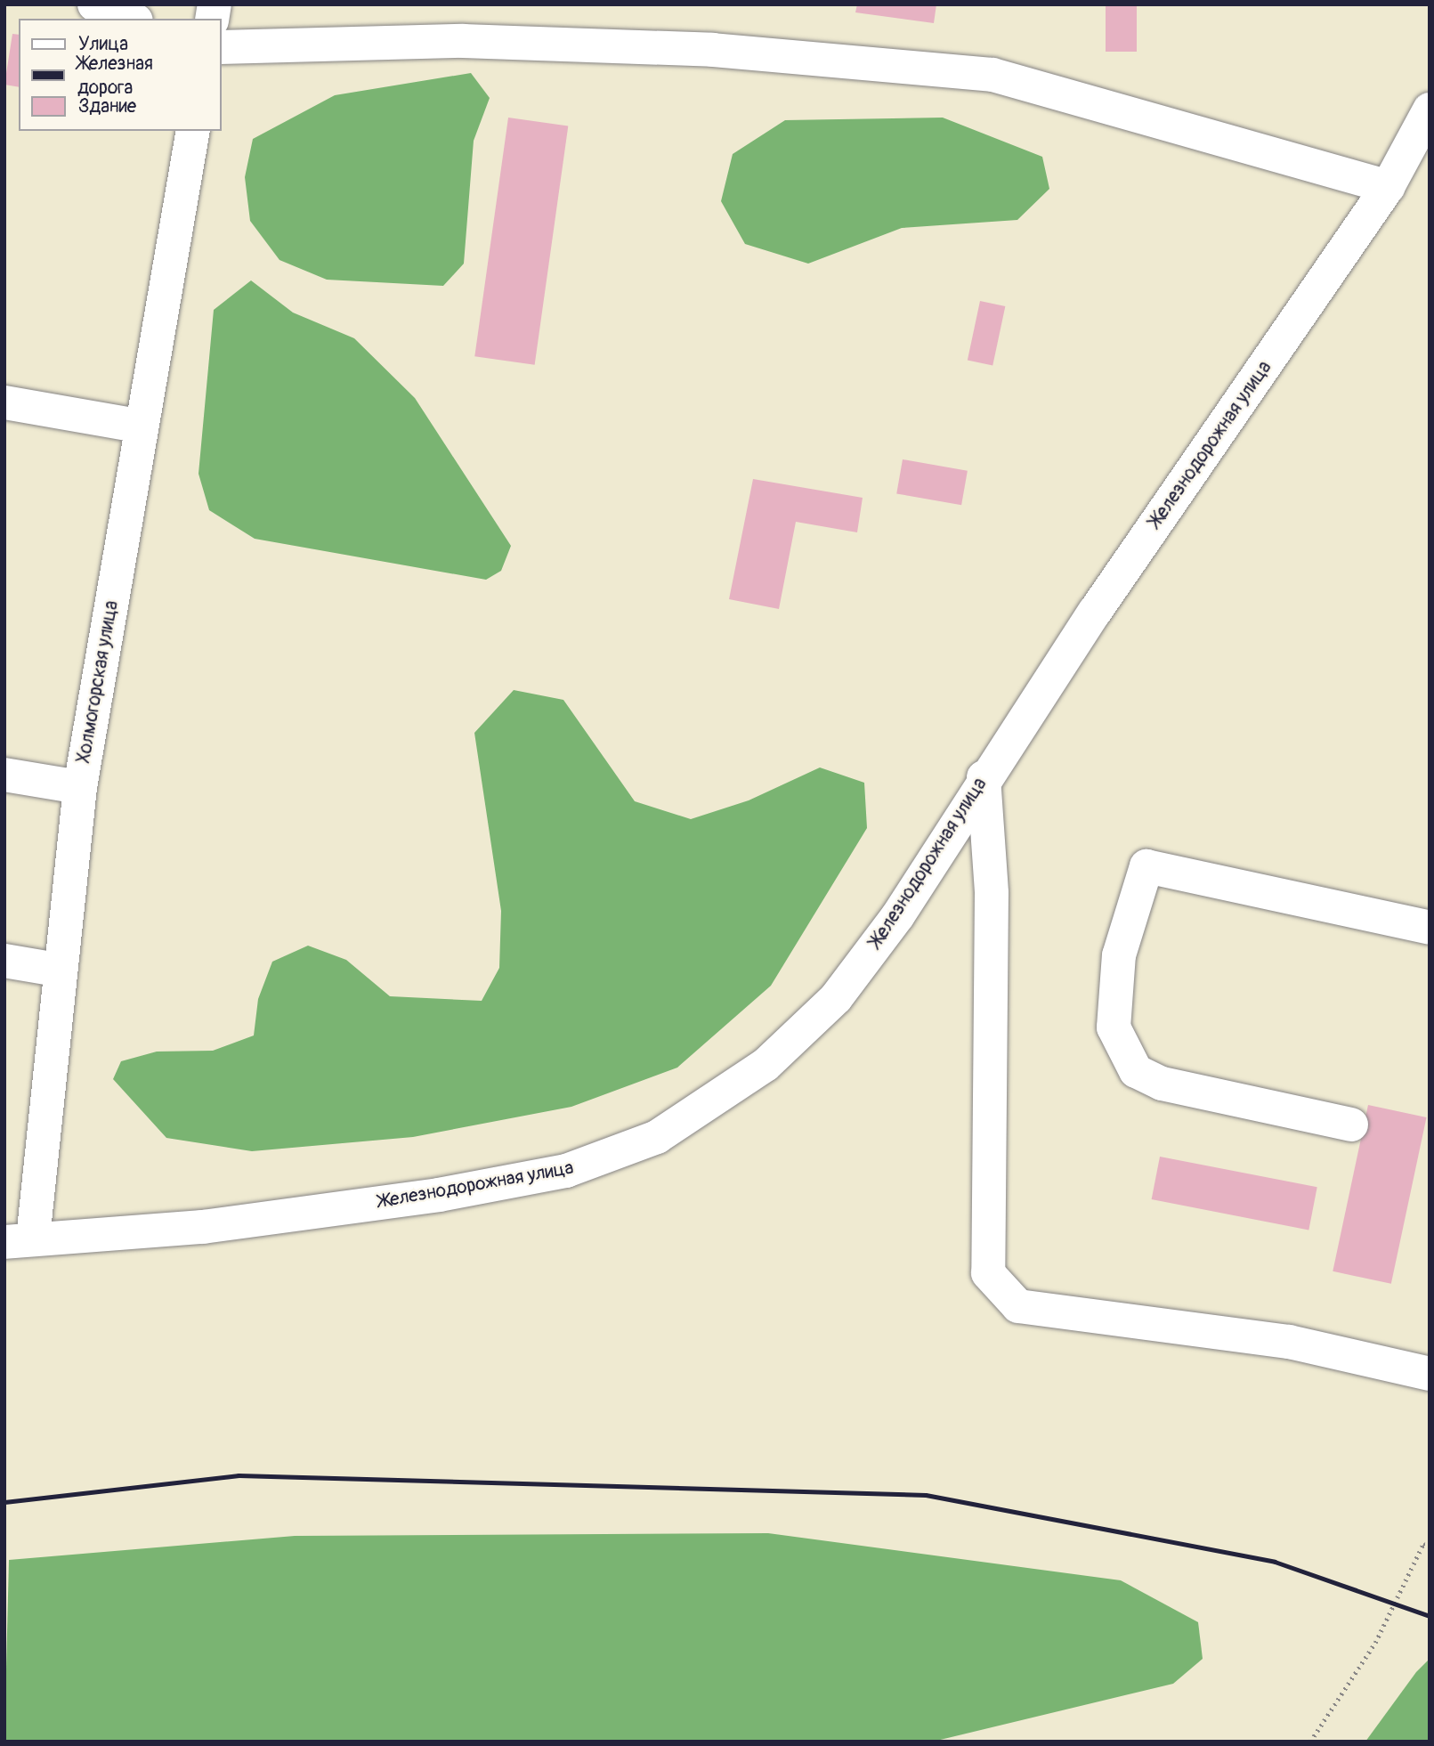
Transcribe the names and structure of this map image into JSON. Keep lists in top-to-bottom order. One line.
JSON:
{"streets":{"street":["Железнодорожная улица","Холмогорская улица"]},"crossings":[["Железнодорожная улица","Холмогорская улица"]],"legend":["Улица","Железная дорога","Здание"]}
